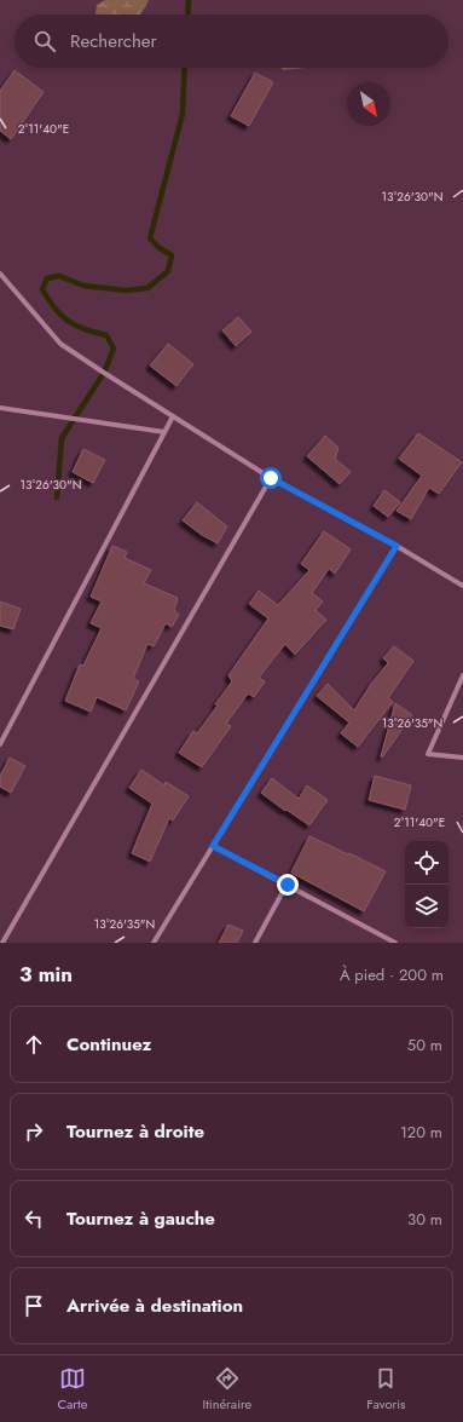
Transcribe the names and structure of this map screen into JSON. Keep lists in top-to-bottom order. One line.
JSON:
{"north":"bottom right","page":{"search":"Rechercher","heading":["3 min","À pied · 200 m"],"list":[["Continuez","50 m"],["Tournez à droite","120 m"],["Tournez à gauche","30 m"],"Arrivée à destination"],"nav":["Carte","Itinéraire","Favoris"]},"coordinates":["2°11'40\"E","13°26'30\"N","13°26'35\"N"]}
